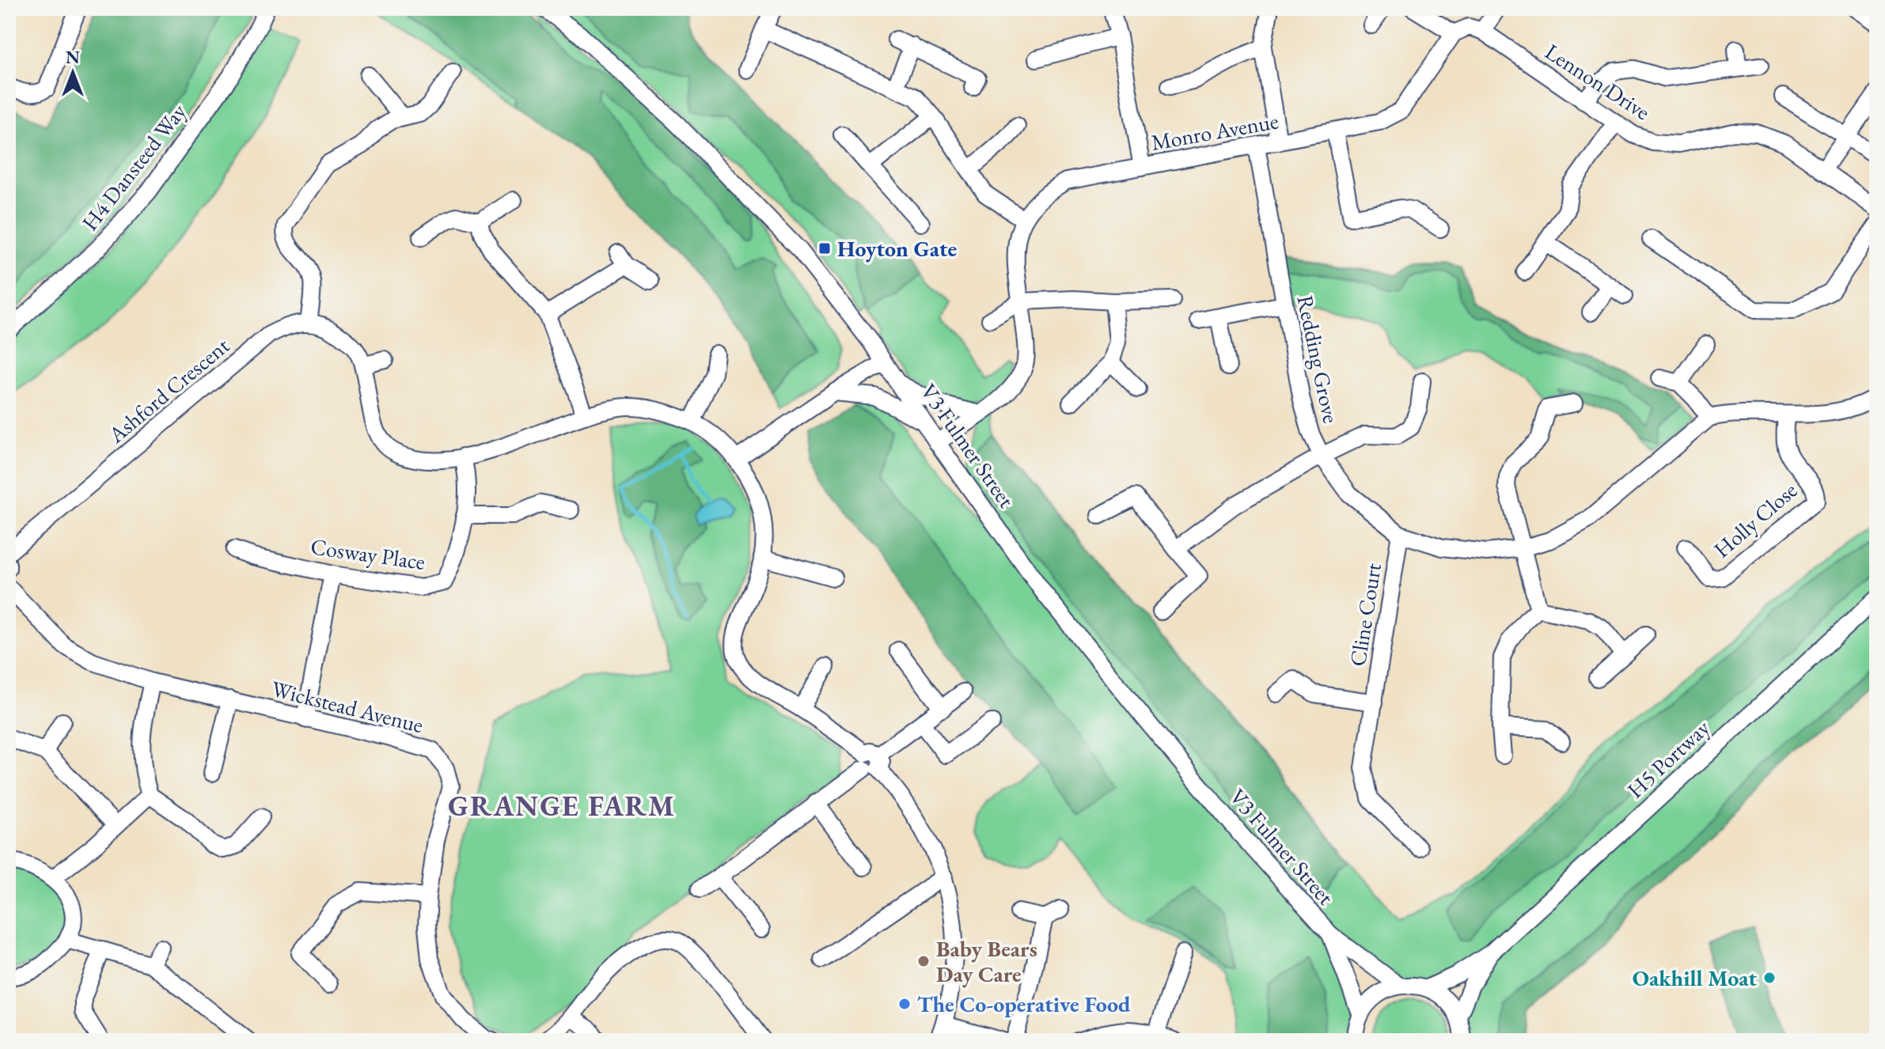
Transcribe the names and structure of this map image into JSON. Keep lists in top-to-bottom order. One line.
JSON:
{"streets":{"street":["Lennon Drive","Monro Avenue","H4 Dansteed Way","Redding Grove","Ashford Crescent","V3 Fulmer Street","Holly Close","Cosway Place","Cline Court","Wickstead Avenue","H5 Portway"]},"crossings":[["Lennon Drive","Monro Avenue"],["Monro Avenue","Redding Grove"],["Monro Avenue","V3 Fulmer Street"],["Redding Grove","Cline Court"]],"districts":["GRANGE FARM"],"places":{"transit":["Hoyton Gate"],"other":["Baby Bears Day Care","Oakhill Moat","The Co-operative Food"]},"north":"top"}
